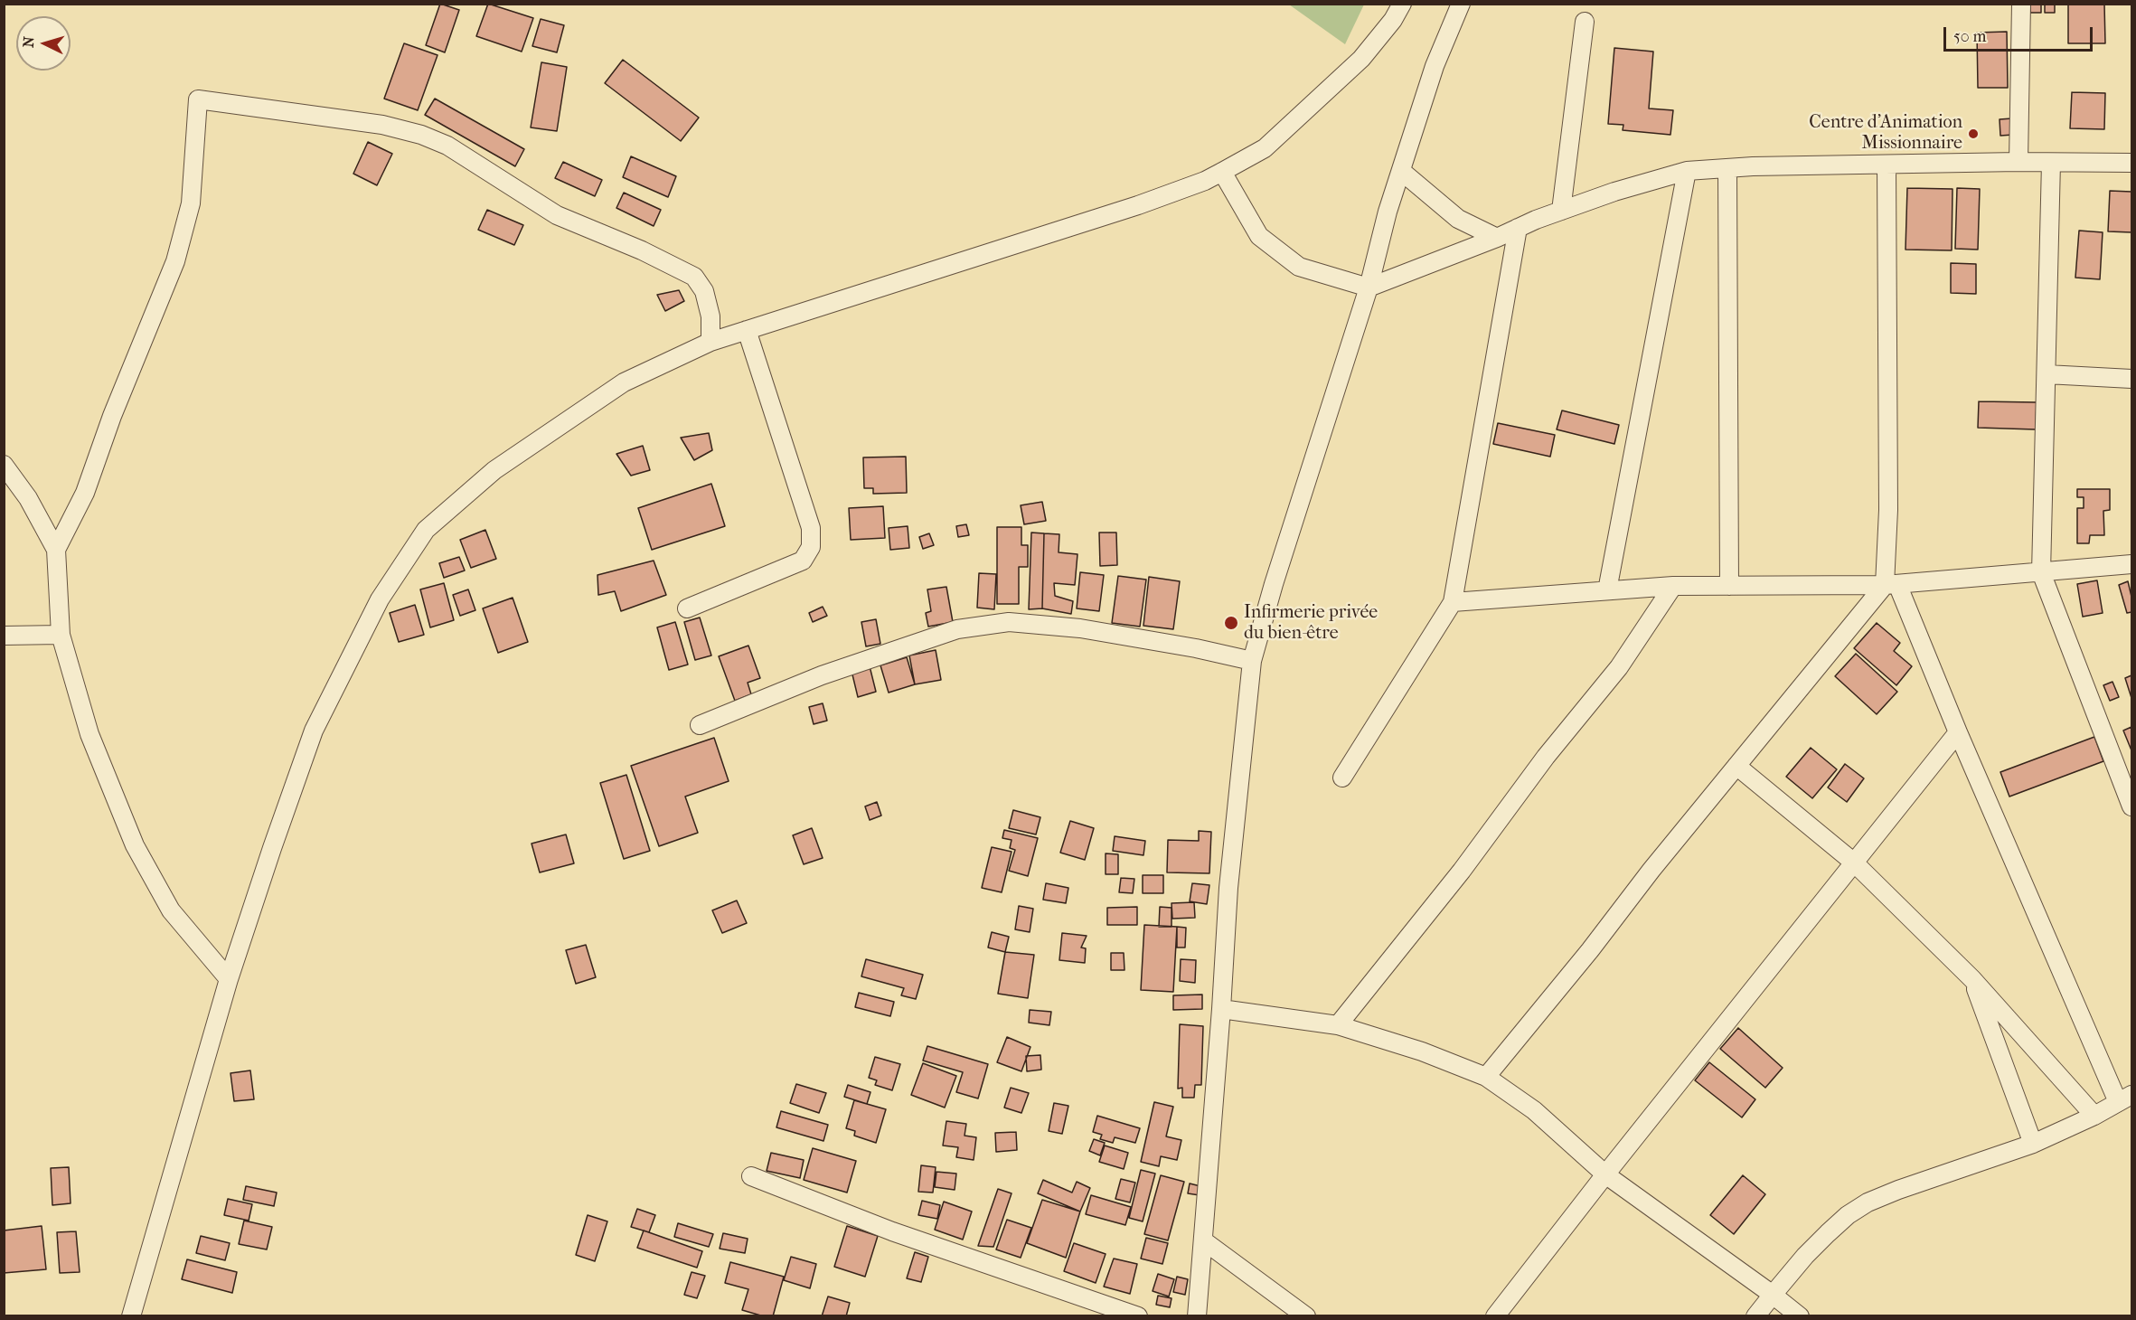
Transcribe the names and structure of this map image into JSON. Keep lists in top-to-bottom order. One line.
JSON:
{"places":["Centre d'Animation Missionnaire","Infirmerie privée du bien-être"],"scale_bar":"50 m","north":"left"}
